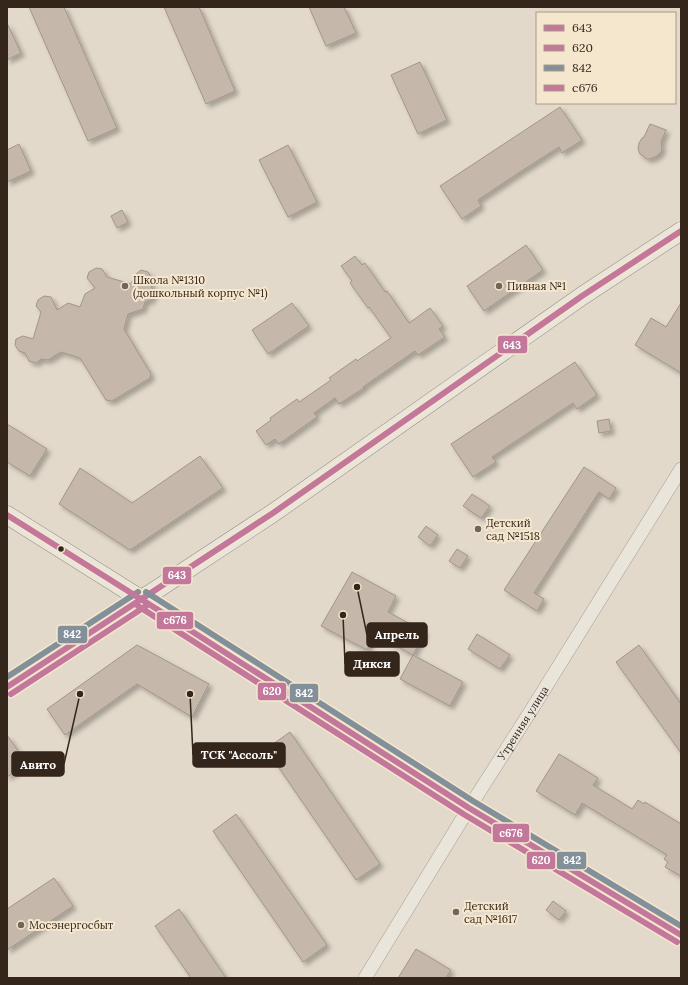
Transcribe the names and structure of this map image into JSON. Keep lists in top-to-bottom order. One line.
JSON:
{"streets":{"street":["Утренняя улица"]},"places":["Школа №1310 (дошкольный корпус №1)","Пивная №1","Детский сад №1518","Апрель","Дикси","Авито","ТСК \"Ассоль\"","Детский сад №1617","Мосэнергосбыт"],"lines":["transit line 643","transit line с676","transit line 842","transit line 620"],"legend":["643","620","842","с676"]}
